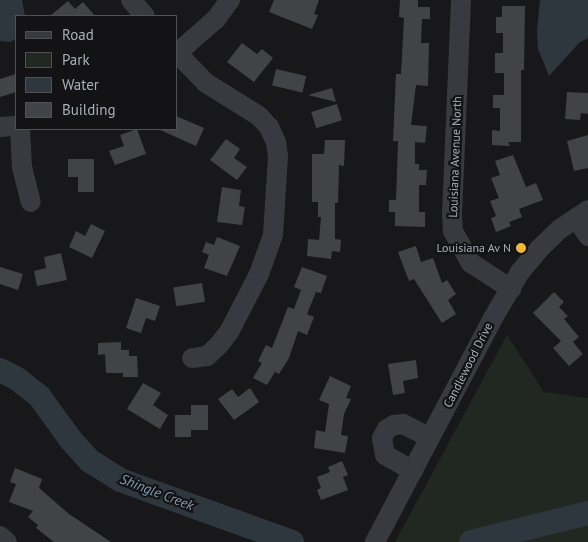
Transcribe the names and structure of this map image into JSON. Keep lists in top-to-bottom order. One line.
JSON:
{"streets":{"street":["Louisiana Avenue North","Candlewood Drive"]},"crossings":[["Louisiana Avenue North","Candlewood Drive"]],"water":["Shingle Creek"],"places":["Louisiana Av N"],"legend":["Road","Park","Water","Building"]}
